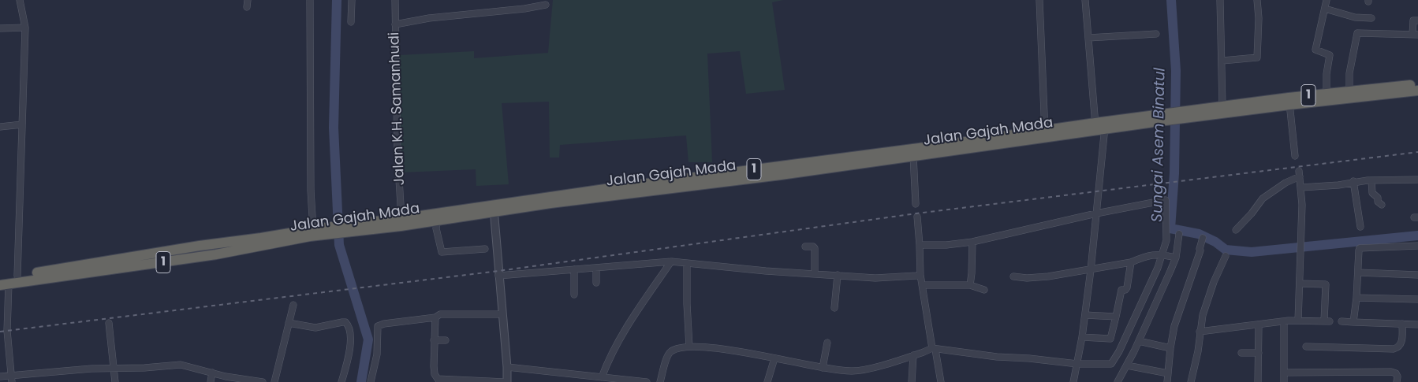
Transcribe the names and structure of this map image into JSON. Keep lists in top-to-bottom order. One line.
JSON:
{"streets":{"highway":["1","Jalan Gajah Mada"],"street":["Jalan K.H. Samanhudi"]},"crossings":[["Jalan K.H. Samanhudi","Jalan Gajah Mada"]],"water":["Sungai Asem Binatul"]}
